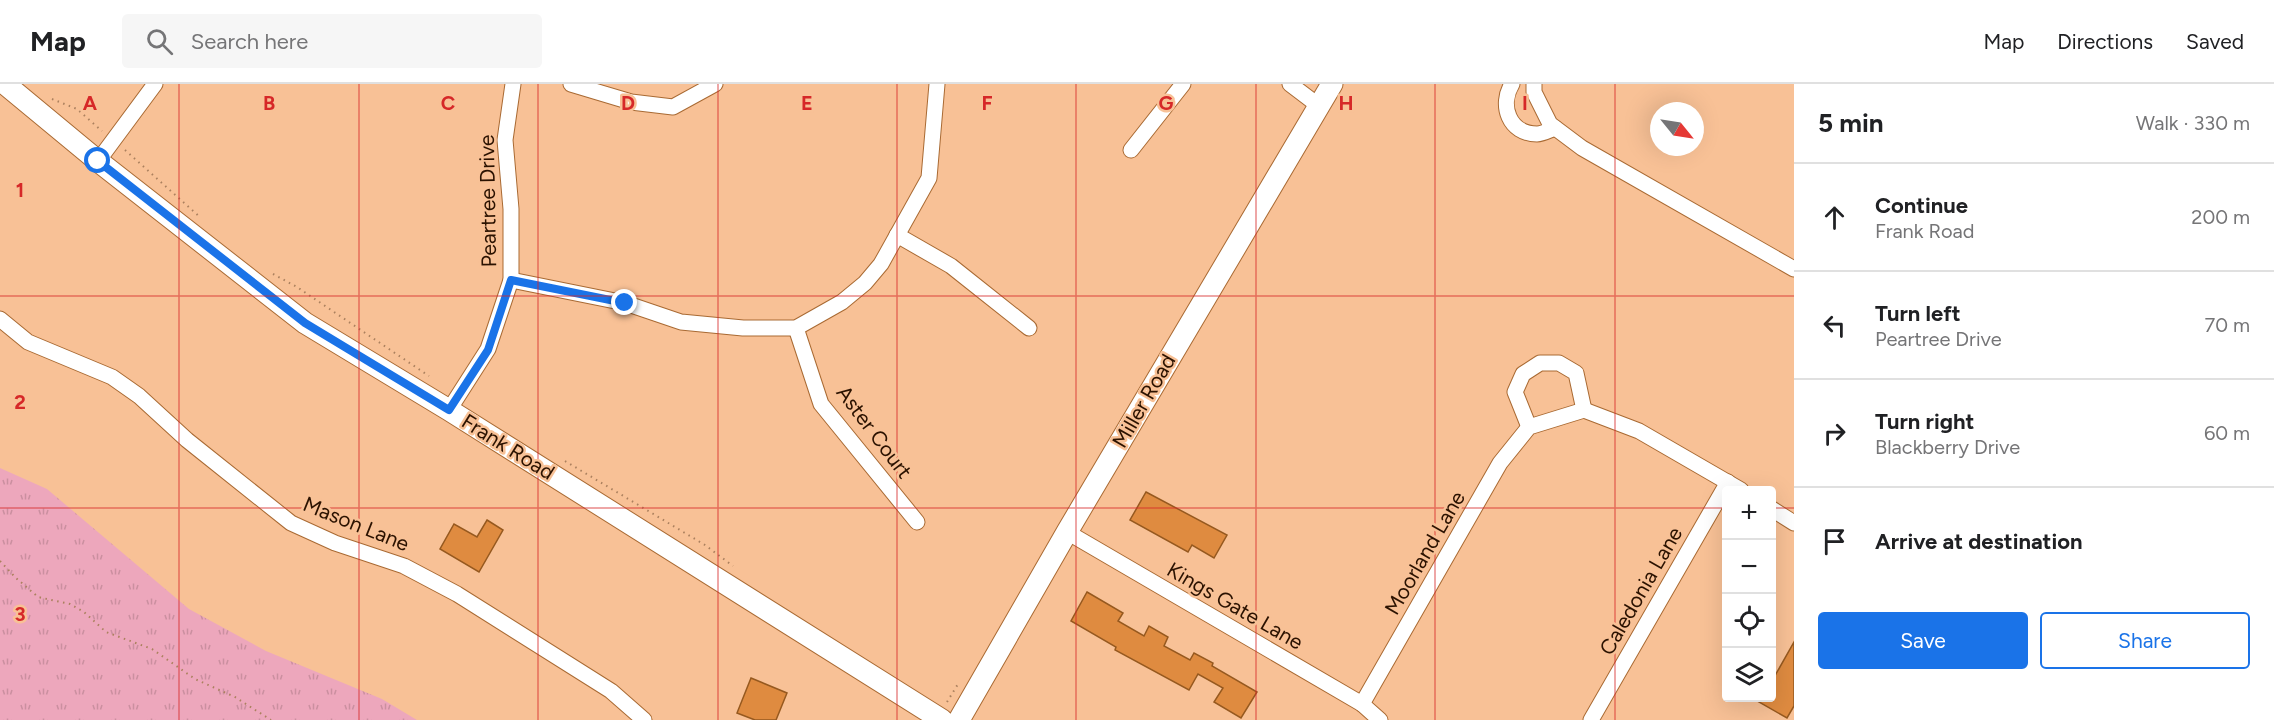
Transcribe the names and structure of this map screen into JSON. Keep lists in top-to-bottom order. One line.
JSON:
{"streets":{"street":["Peartree Drive","Miller Road","Aster Court","Frank Road","Mason Lane","Moorland Lane","Caledonia Lane","Kings Gate Lane"]},"crossings":[["Peartree Drive","Frank Road"],["Miller Road","Kings Gate Lane"],["Moorland Lane","Kings Gate Lane"]],"north":"bottom right","page":{"header":"Map","search":"Search here","nav":["Map","Directions","Saved"],"heading":["5 min","Walk · 330 m"],"list":[["Continue","Frank Road","200 m"],["Turn left","Peartree Drive","70 m"],["Turn right","Blackberry Drive","60 m"],"Arrive at destination"],"map_buttons":["+","−"],"buttons":["Save","Share"]},"grid":{"columns":["A","B","C","D","E","F","G","H","I"],"rows":["1","2","3"]}}
